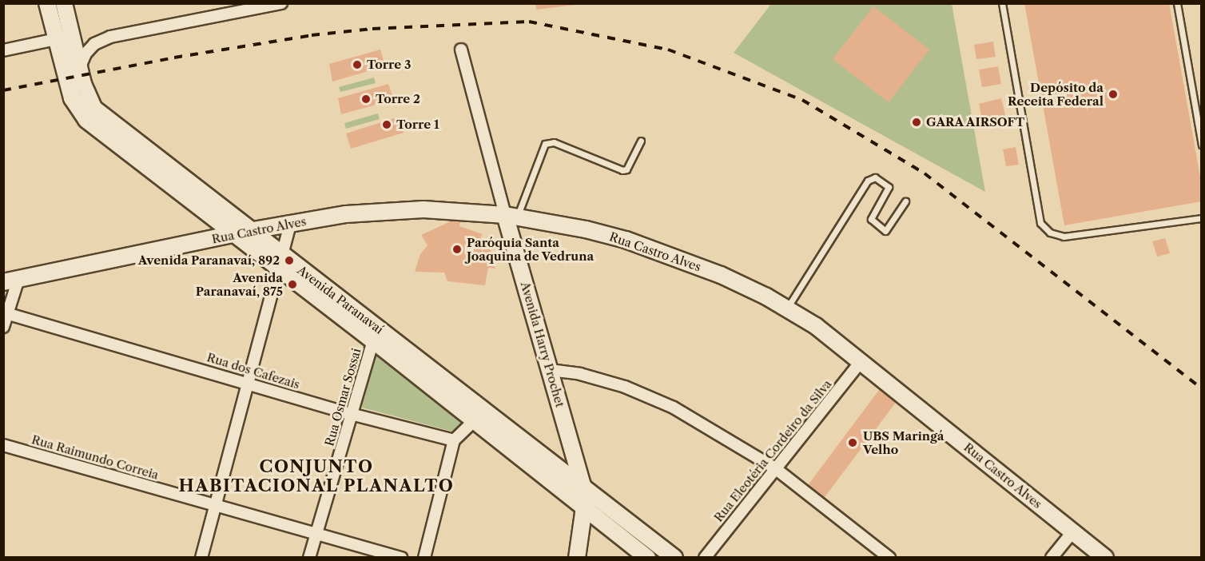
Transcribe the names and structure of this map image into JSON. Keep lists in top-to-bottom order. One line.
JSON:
{"streets":{"street":["Rua Castro Alves","Avenida Paranavaí","Avenida Harry Prochet","Rua dos Cafezais","Rua Osmar Sossai","Rua Eleotéria Cordeiro da Silva","Rua Raimundo Correia"]},"crossings":[["Rua Castro Alves","Avenida Paranavaí"],["Rua Castro Alves","Avenida Harry Prochet"],["Rua Castro Alves","Rua Eleotéria Cordeiro da Silva"],["Avenida Paranavaí","Avenida Harry Prochet"],["Avenida Paranavaí","Rua Osmar Sossai"],["Rua dos Cafezais","Rua Osmar Sossai"],["Rua Osmar Sossai","Rua Raimundo Correia"]],"districts":["CONJUNTO HABITACIONAL PLANALTO"],"places":["Torre 3","Depósito da Receita Federal","Torre 2","GARA AIRSOFT","Torre 1","Paróquia Santa Joaquina de Vedruna","Avenida Paranavaí, 892","Avenida Paranavaí, 875","UBS Maringá Velho"]}
